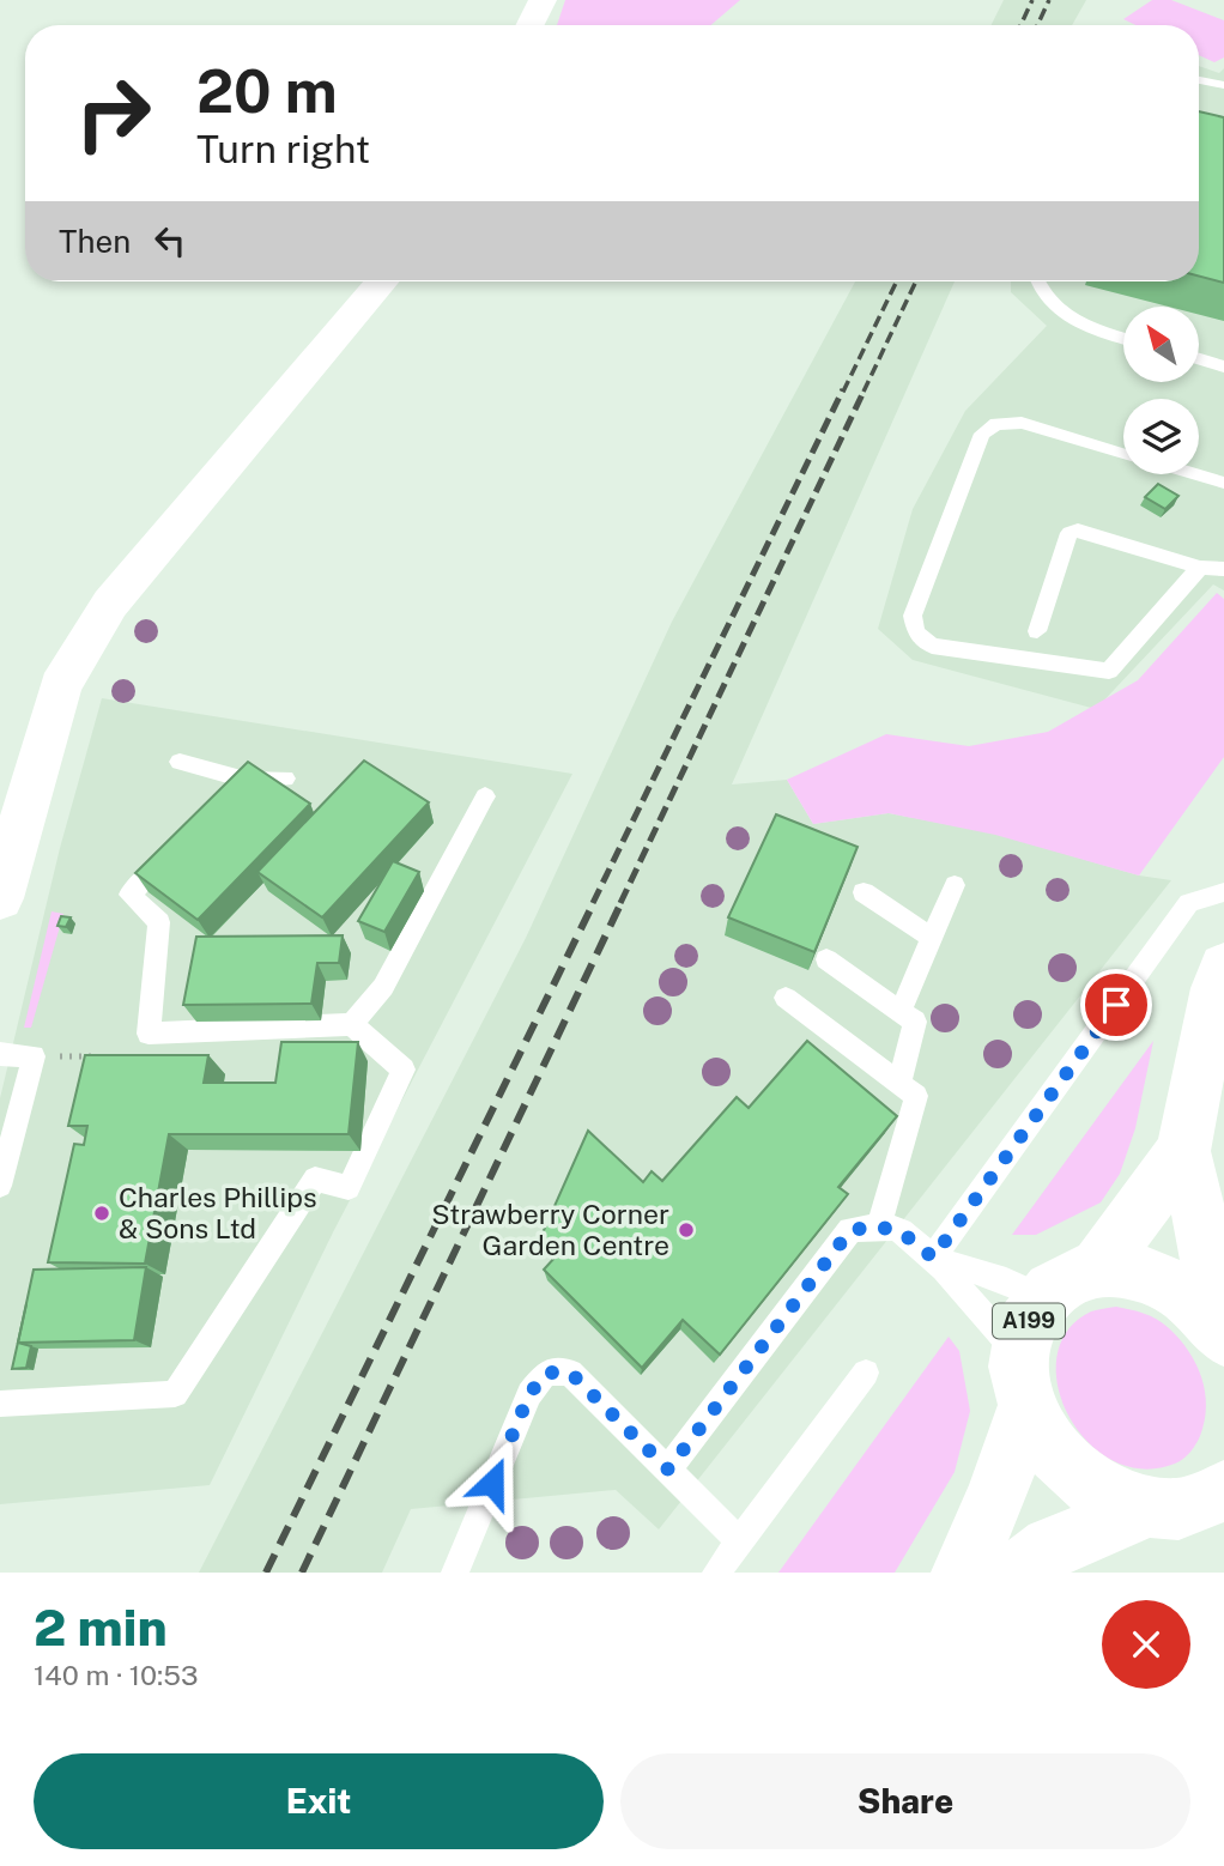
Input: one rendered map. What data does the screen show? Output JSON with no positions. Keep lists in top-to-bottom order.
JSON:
{
  "streets": {
    "main road": ["A199"]
  },
  "places": ["Charles Phillips & Sons Ltd", "Strawberry Corner Garden Centre"],
  "north": "top left",
  "page": {
    "turn": ["20 m", "Turn right"],
    "then": "Then",
    "heading": ["2 min", "140 m · 10:53"],
    "buttons": ["Exit", "Share"]
  }
}
